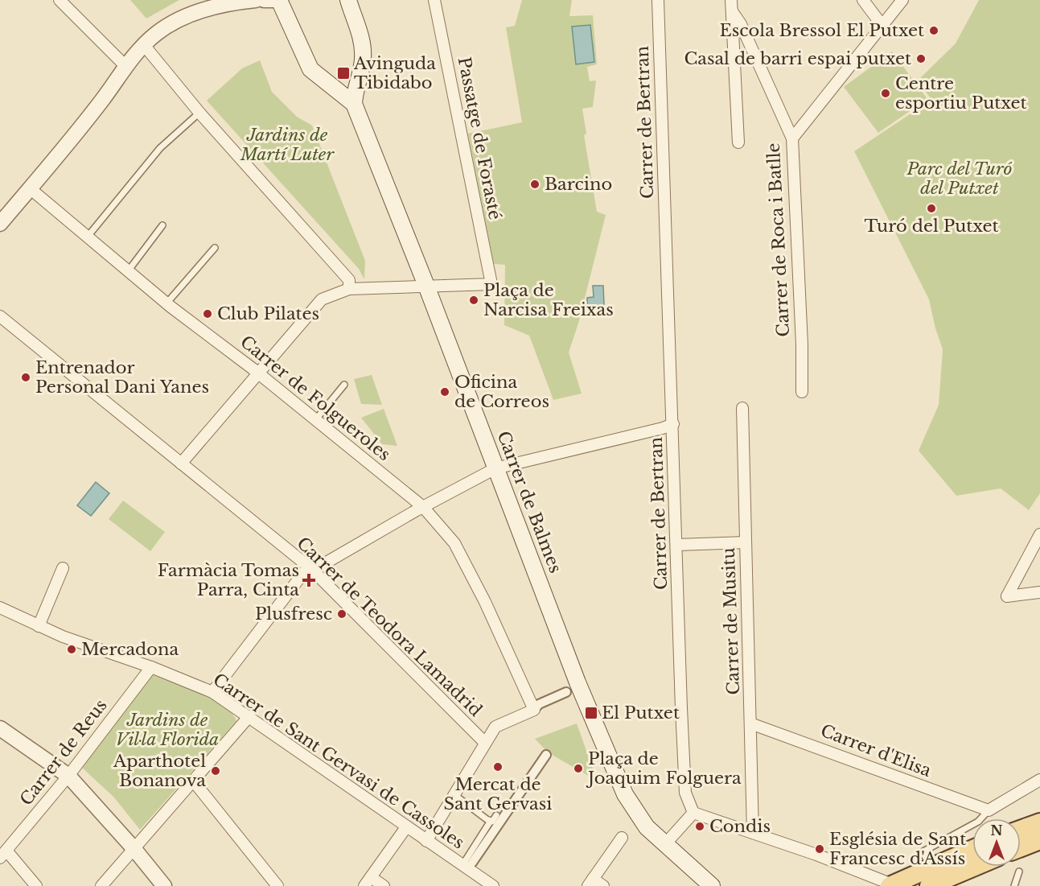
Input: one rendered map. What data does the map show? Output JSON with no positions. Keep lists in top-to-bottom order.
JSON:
{
  "streets": {
    "main road": ["Carrer de Balmes"],
    "street": [
      "Carrer de Bertran",
      "Passatge de Forasté",
      "Carrer de Roca i Batlle",
      "Carrer de Folgueroles",
      "Carrer de Musitu",
      "Carrer de Teodora Lamadrid",
      "Carrer d'Elisa",
      "Carrer de Reus",
      "Carrer de Sant Gervasi de Cassoles"
    ]
  },
  "crossings": [
    ["Passatge de Forasté", "Carrer de Balmes"],
    ["Carrer de Musitu", "Carrer d'Elisa"],
    ["Carrer de Reus", "Carrer de Sant Gervasi de Cassoles"]
  ],
  "parks": ["Jardins de Martí Luter", "Parc del Turó del Putxet", "Jardins de Vil·la Florida"],
  "places": {
    "other": [
      "Escola Bressol El Putxet",
      "Casal de barri espai putxet",
      "Centre esportiu Putxet",
      "Barcino",
      "Turó del Putxet",
      "Plaça de Narcisa Freixas",
      "Club Pilates",
      "Entrenador Personal Dani Yanes",
      "Oficina de Correos",
      "Plusfresc",
      "Mercadona",
      "Mercat de Sant Gervasi",
      "Plaça de Joaquim Folguera",
      "Aparthotel Bonanova",
      "Condis",
      "Església de Sant Francesc d'Assís"
    ],
    "transit": ["Avinguda Tibidabo", "El Putxet"],
    "health": ["Farmàcia Tomas Parra, Cinta"]
  },
  "north": "top"
}
